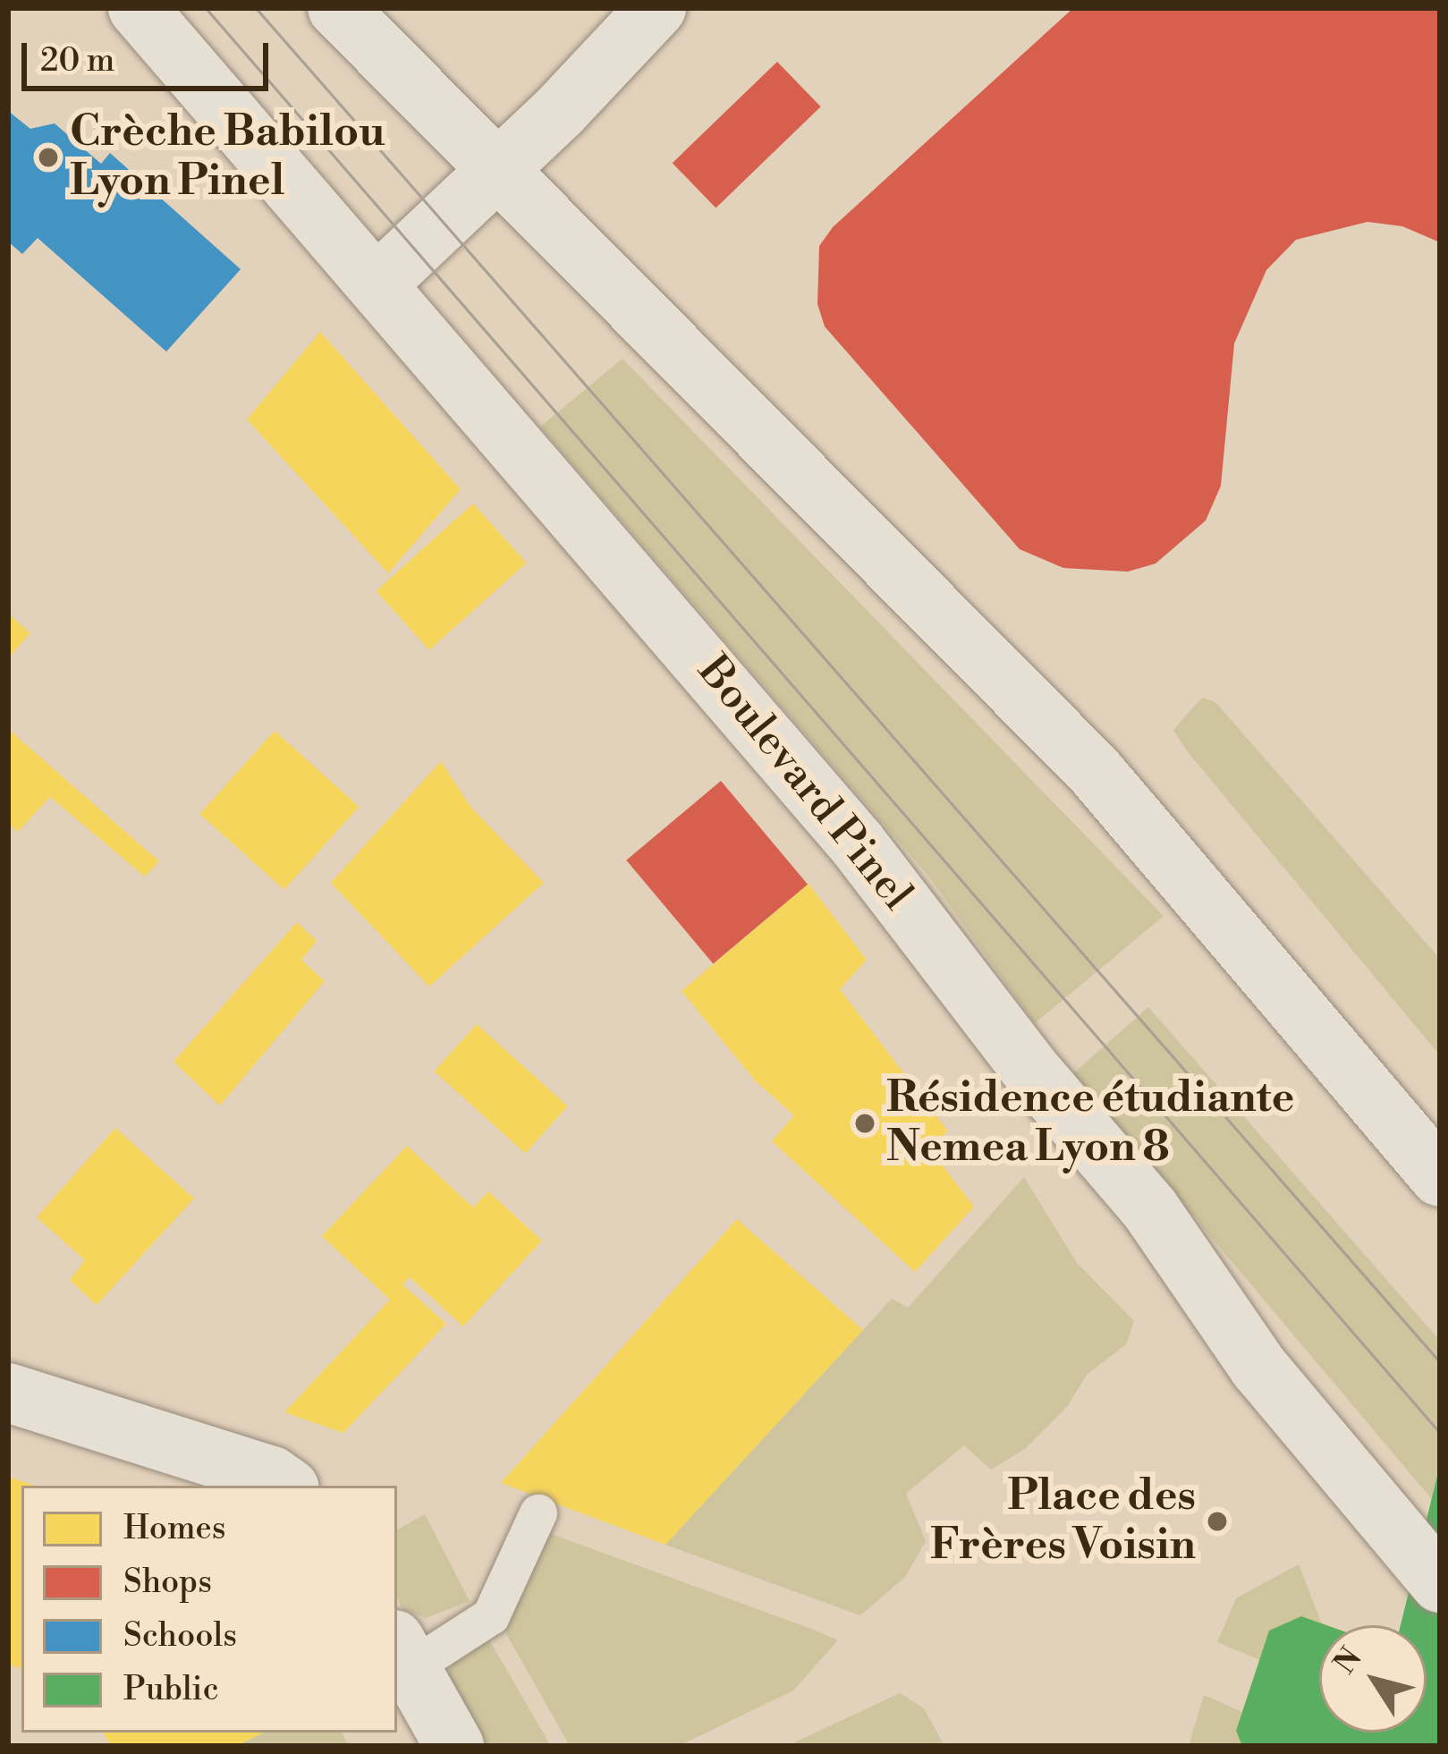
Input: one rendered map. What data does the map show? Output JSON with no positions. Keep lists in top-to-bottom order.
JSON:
{
  "streets": {
    "street": ["Boulevard Pinel"]
  },
  "places": ["Crèche Babilou Lyon Pinel", "Résidence étudiante Nemea Lyon 8", "Place des Frères Voisin"],
  "legend": [
    "Homes",
    "Shops",
    "Schools",
    "Public"
  ],
  "scale_bar": "20 m",
  "north": "top left"
}
